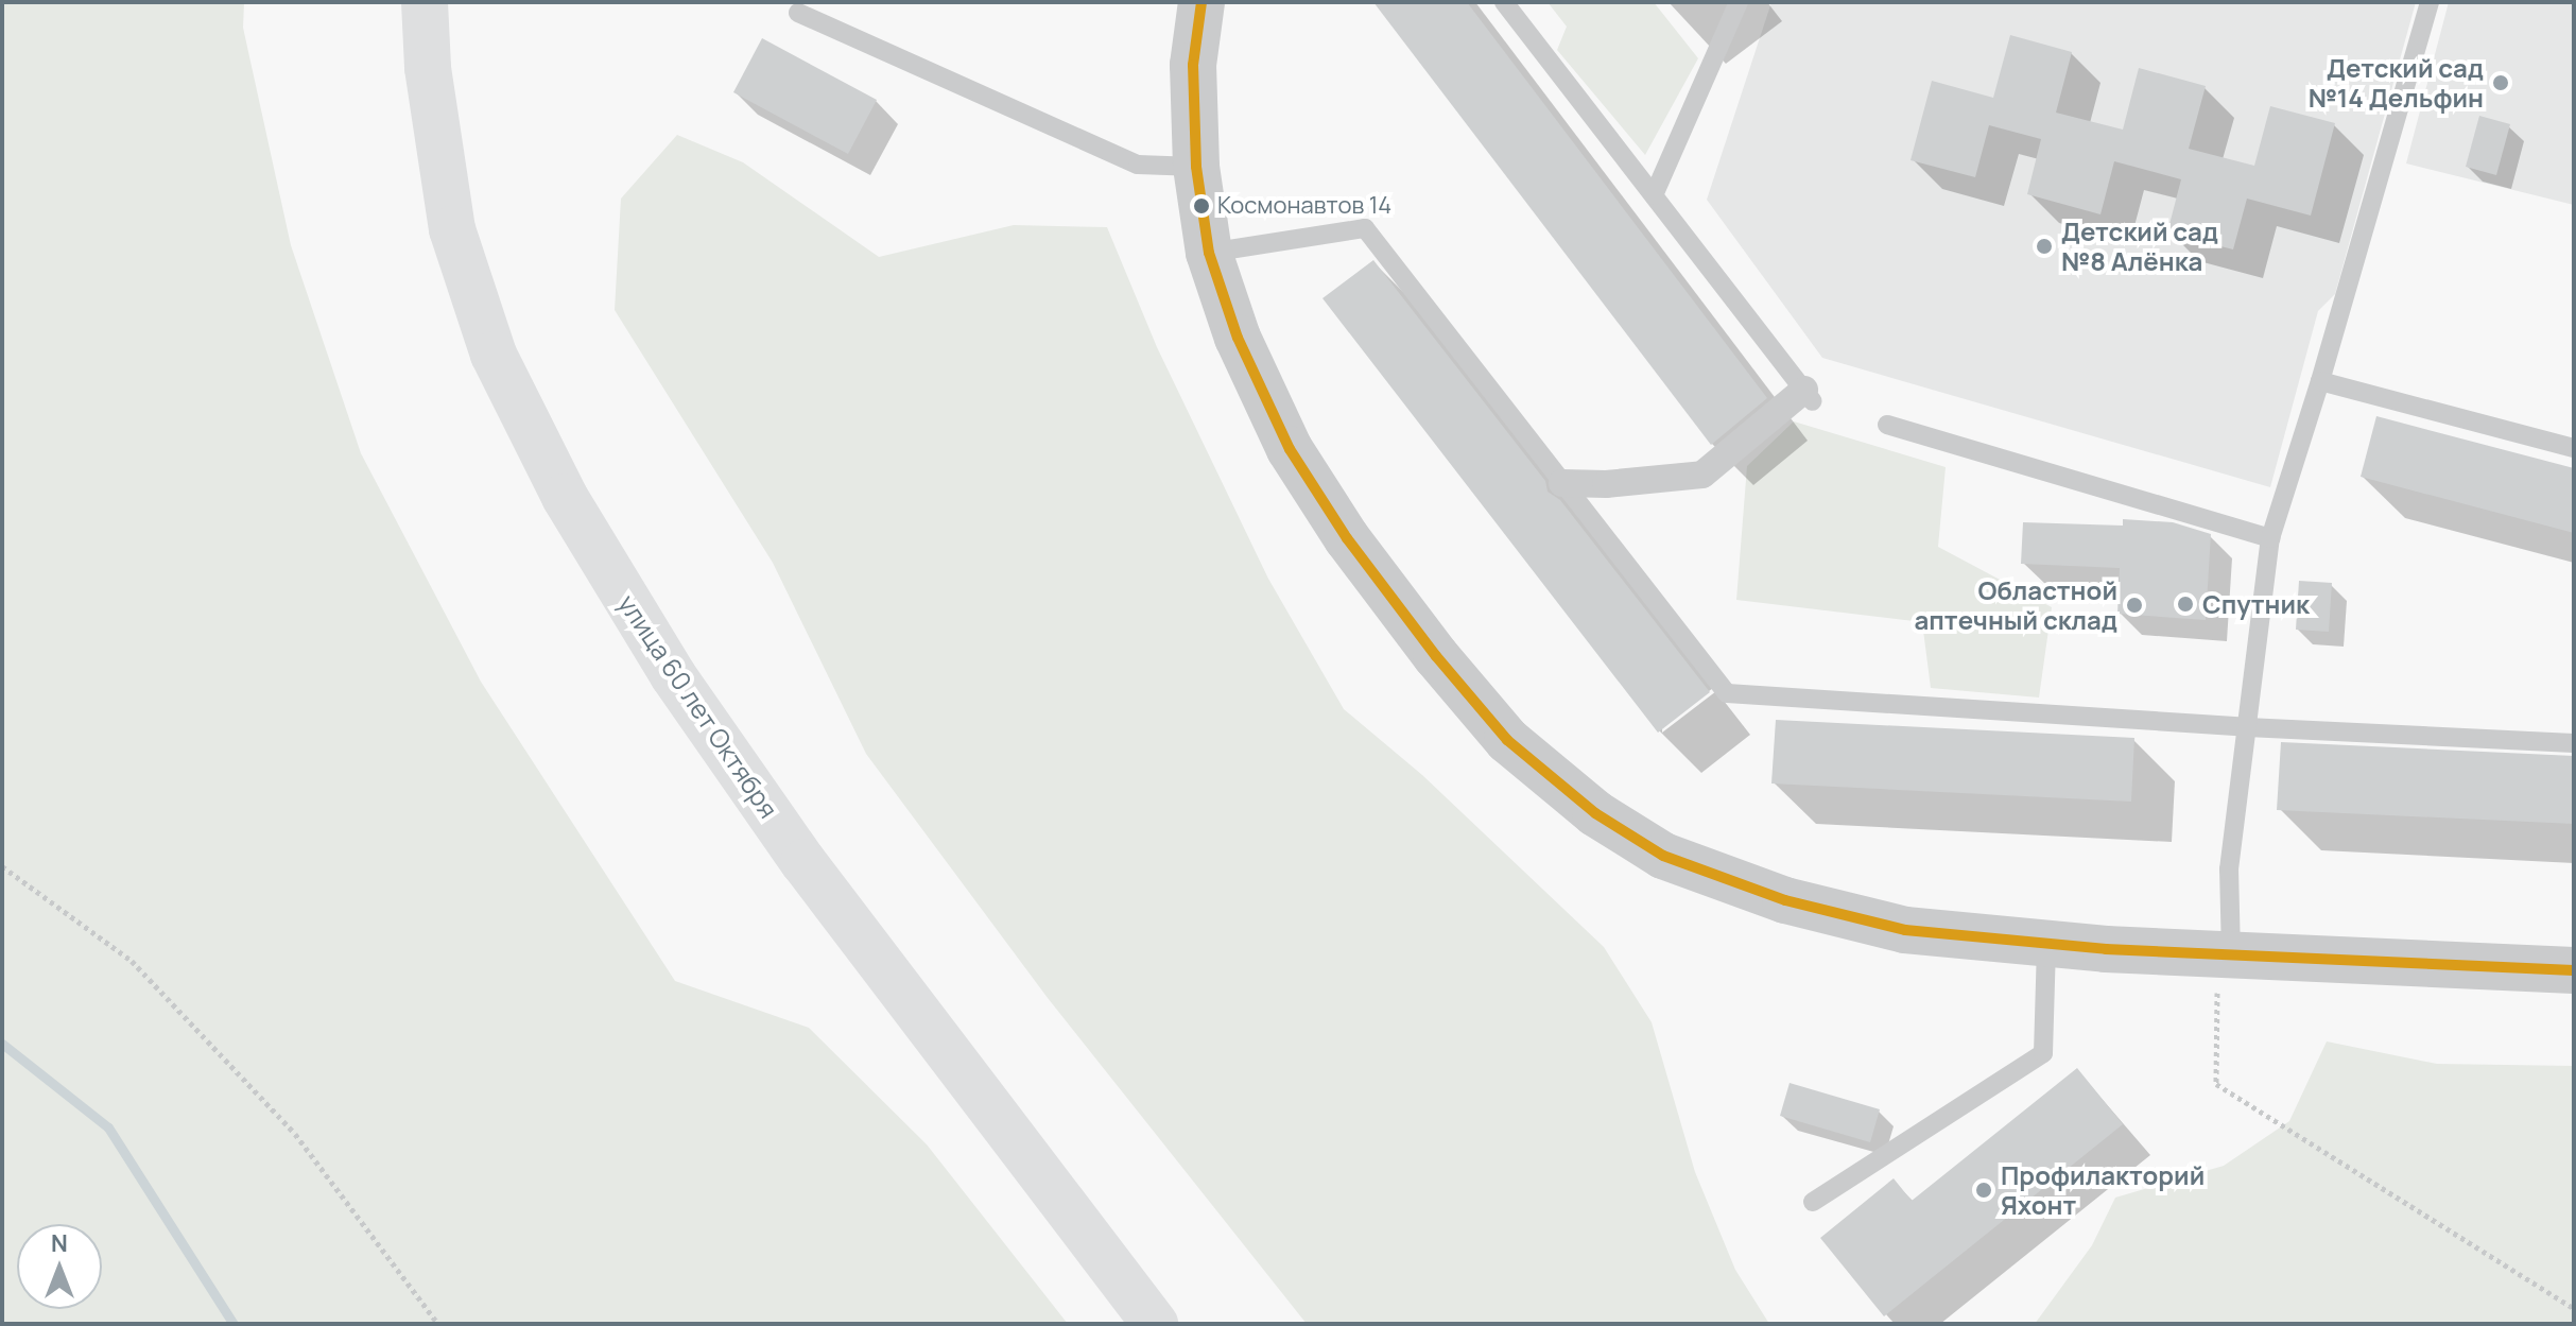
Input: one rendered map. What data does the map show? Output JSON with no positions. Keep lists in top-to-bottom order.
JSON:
{
  "streets": {
    "main road": ["улица 60 лет Октября"]
  },
  "places": [
    "Детский сад №14 Дельфин",
    "Космонавтов 14",
    "Детский сад №8 Алёнка",
    "Спутник",
    "Областной аптечный склад",
    "Профилакторий Яхонт"
  ],
  "north": "top"
}
